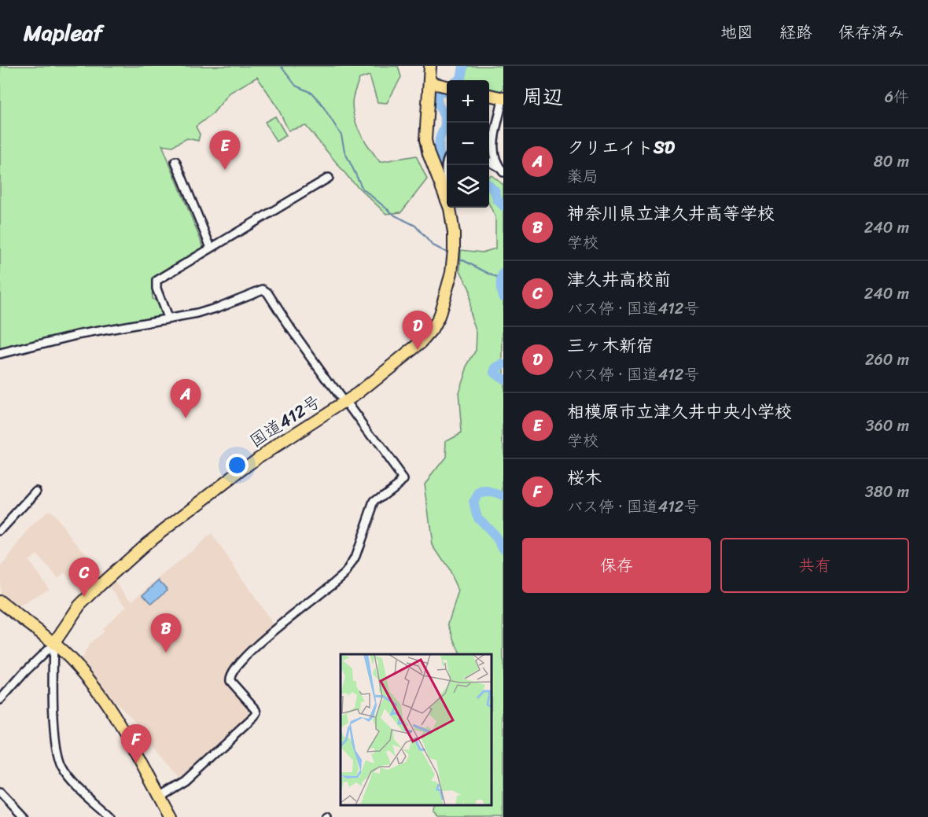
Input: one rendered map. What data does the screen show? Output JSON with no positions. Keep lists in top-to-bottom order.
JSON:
{
  "streets": {
    "highway": ["国道412号"]
  },
  "page": {
    "header": "Mapleaf",
    "nav": ["地図", "経路", "保存済み"],
    "heading": ["周辺", "6件"],
    "map_buttons": ["+", "−"],
    "list": [
      {
        "mark": "A",
        "name": "クリエイトSD",
        "note": "薬局",
        "value": "80 m"
      },
      {
        "mark": "B",
        "name": "神奈川県立津久井高等学校",
        "note": "学校",
        "value": "240 m"
      },
      {
        "mark": "C",
        "name": "津久井高校前",
        "note": "バス停 · 国道412号",
        "value": "240 m"
      },
      {
        "mark": "D",
        "name": "三ヶ木新宿",
        "note": "バス停 · 国道412号",
        "value": "260 m"
      },
      {
        "mark": "E",
        "name": "相模原市立津久井中央小学校",
        "note": "学校",
        "value": "360 m"
      },
      {
        "mark": "F",
        "name": "桜木",
        "note": "バス停 · 国道412号",
        "value": "380 m"
      }
    ],
    "pins": [
      "E",
      "D",
      "A",
      "C",
      "B",
      "F"
    ],
    "buttons": ["保存", "共有"]
  }
}
